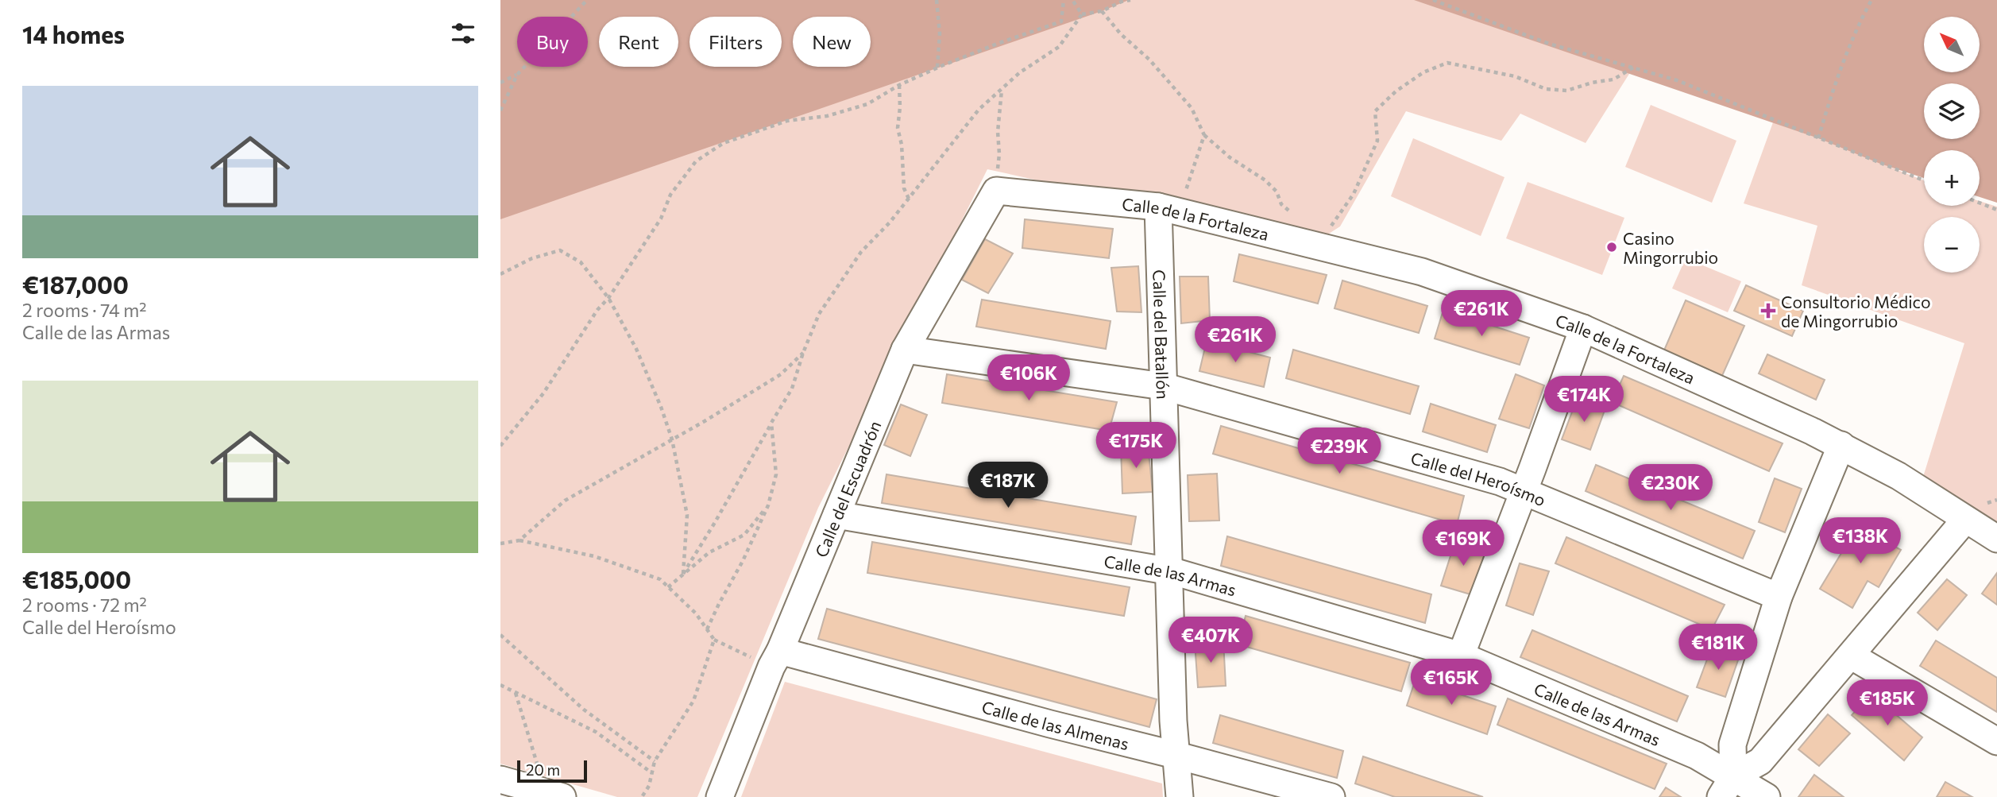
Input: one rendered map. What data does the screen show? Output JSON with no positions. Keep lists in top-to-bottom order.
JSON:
{
  "streets": {
    "street": [
      "Calle de la Fortaleza",
      "Calle del Batallón",
      "Calle del Heroísmo",
      "Calle del Escuadrón",
      "Calle de las Armas",
      "Calle de las Almenas"
    ]
  },
  "crossings": [
    ["Calle de la Fortaleza", "Calle del Batallón"],
    ["Calle de la Fortaleza", "Calle del Escuadrón"],
    ["Calle del Batallón", "Calle del Heroísmo"],
    ["Calle del Batallón", "Calle de las Armas"],
    ["Calle del Batallón", "Calle de las Almenas"],
    ["Calle del Heroísmo", "Calle del Escuadrón"],
    ["Calle del Escuadrón", "Calle de las Armas"],
    ["Calle del Escuadrón", "Calle de las Almenas"]
  ],
  "places": {
    "other": ["Casino Mingorrubio"],
    "health": ["Consultorio Médico de Mingorrubio"]
  },
  "scale_bar": "20 m",
  "north": "top left",
  "page": {
    "heading": "14 homes",
    "map_buttons": ["+", "−"],
    "chip": [
      "Buy",
      "Rent",
      "Filters",
      "New"
    ],
    "list": [
      {
        "name": "€187,000",
        "note": "2 rooms · 74 m² · Calle de las Armas"
      },
      {
        "name": "€185,000",
        "note": "2 rooms · 72 m² · Calle del Heroísmo"
      }
    ],
    "price": [
      "€261K",
      "€261K",
      "€106K",
      "€174K",
      "€175K",
      "€239K",
      "€187K",
      "€230K",
      "€138K",
      "€169K",
      "€407K",
      "€181K",
      "€165K",
      "€185K"
    ],
    "scale": "20 m"
  }
}
